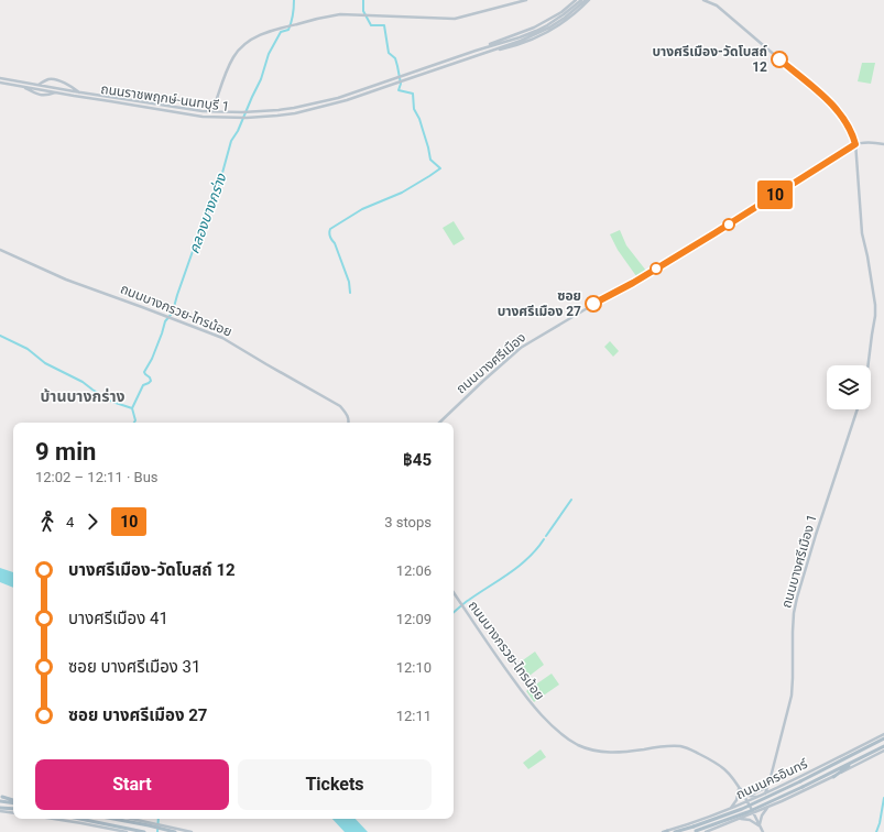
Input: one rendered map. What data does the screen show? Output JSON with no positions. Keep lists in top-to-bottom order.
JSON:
{
  "streets": {
    "main road": [
      "ถนนราชพฤกษ์-นนทบุรี 1",
      "ถนนบางกรวย-ไทรน้อย",
      "ถนนบางศรีเมือง",
      "ถนนบางศรีเมือง 1",
      "ถนนนครอินทร์"
    ]
  },
  "crossings": [
    ["ถนนบางกรวย-ไทรน้อย", "ถนนนครอินทร์"],
    ["ถนนบางศรีเมือง 1", "ถนนนครอินทร์"]
  ],
  "districts": ["บ้านบางกร่าง"],
  "water": ["คลองบางกร่าง"],
  "places": ["บางศรีเมือง-วัดโบสถ์ 12", "ซอย บางศรีเมือง 27"],
  "lines": ["bus line 10"],
  "page": {
    "on_map": "10",
    "heading": ["9 min", "12:02 – 12:11 · Bus", "฿45"],
    "legs": ["4", "10", "3 stops"],
    "list": [
      {
        "name": "บางศรีเมือง-วัดโบสถ์ 12",
        "value": "12:06"
      },
      {
        "name": "บางศรีเมือง 41",
        "value": "12:09"
      },
      {
        "name": "ซอย บางศรีเมือง 31",
        "value": "12:10"
      },
      {
        "name": "ซอย บางศรีเมือง 27",
        "value": "12:11"
      }
    ],
    "buttons": ["Start", "Tickets"]
  }
}
